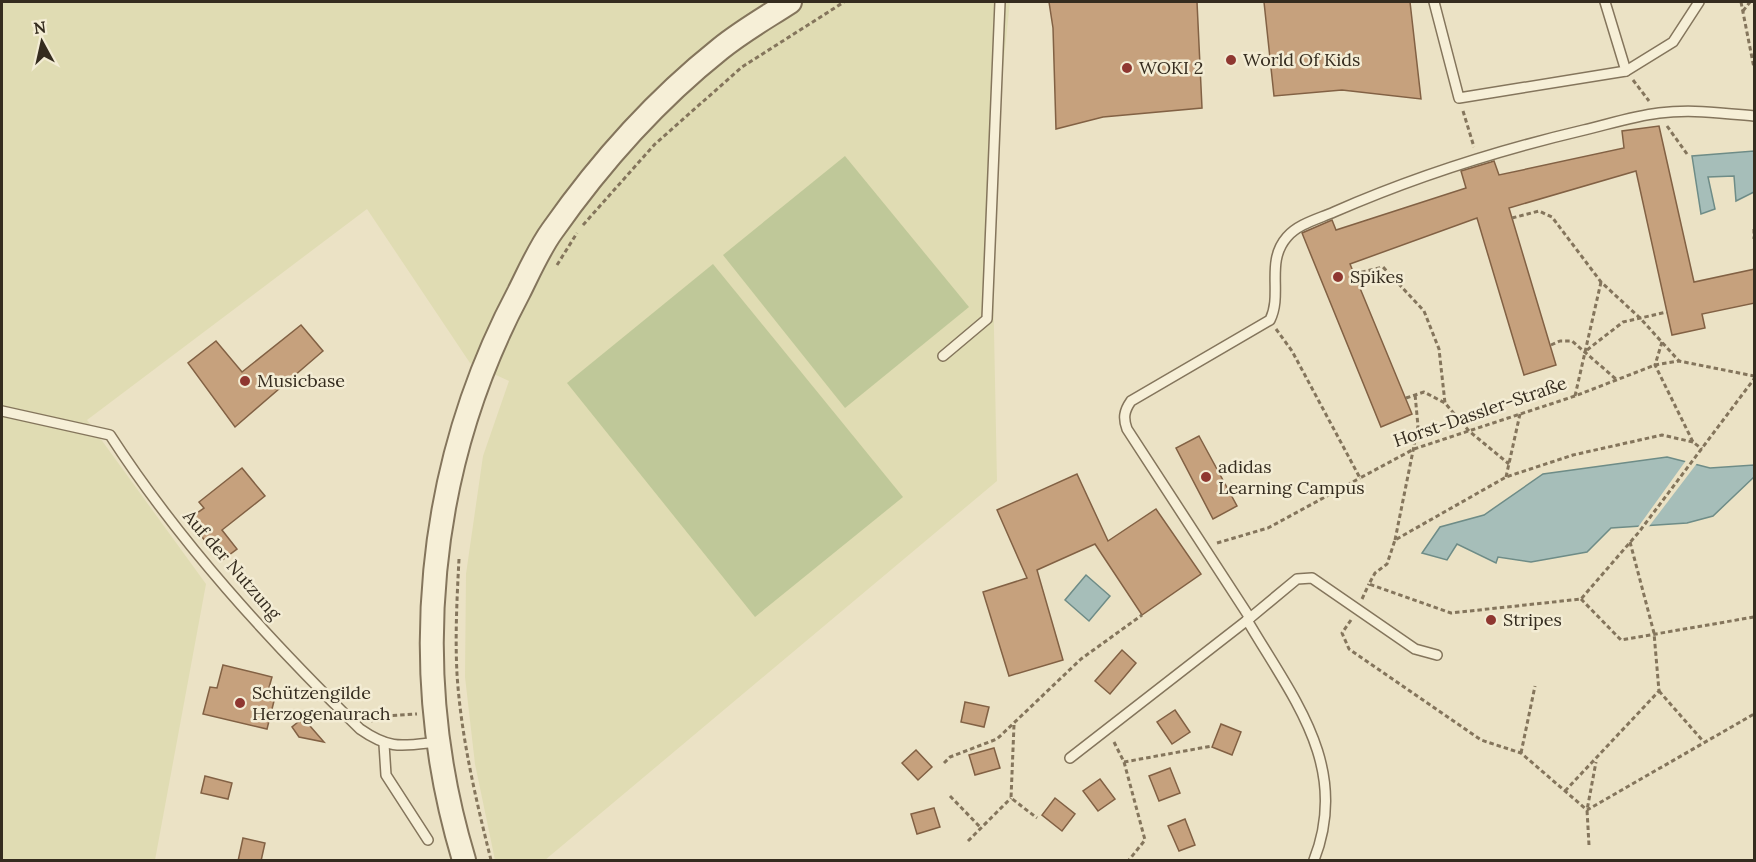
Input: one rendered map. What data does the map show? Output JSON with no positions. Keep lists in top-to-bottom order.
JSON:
{
  "streets": {
    "lane": ["Auf der Nutzung"],
    "path": ["Horst-Dassler-Straße"]
  },
  "places": [
    "World Of Kids",
    "WOKI 2",
    "Spikes",
    "Musicbase",
    "adidas Learning Campus",
    "Stripes",
    "Schützengilde Herzogenaurach"
  ],
  "north": "top"
}
